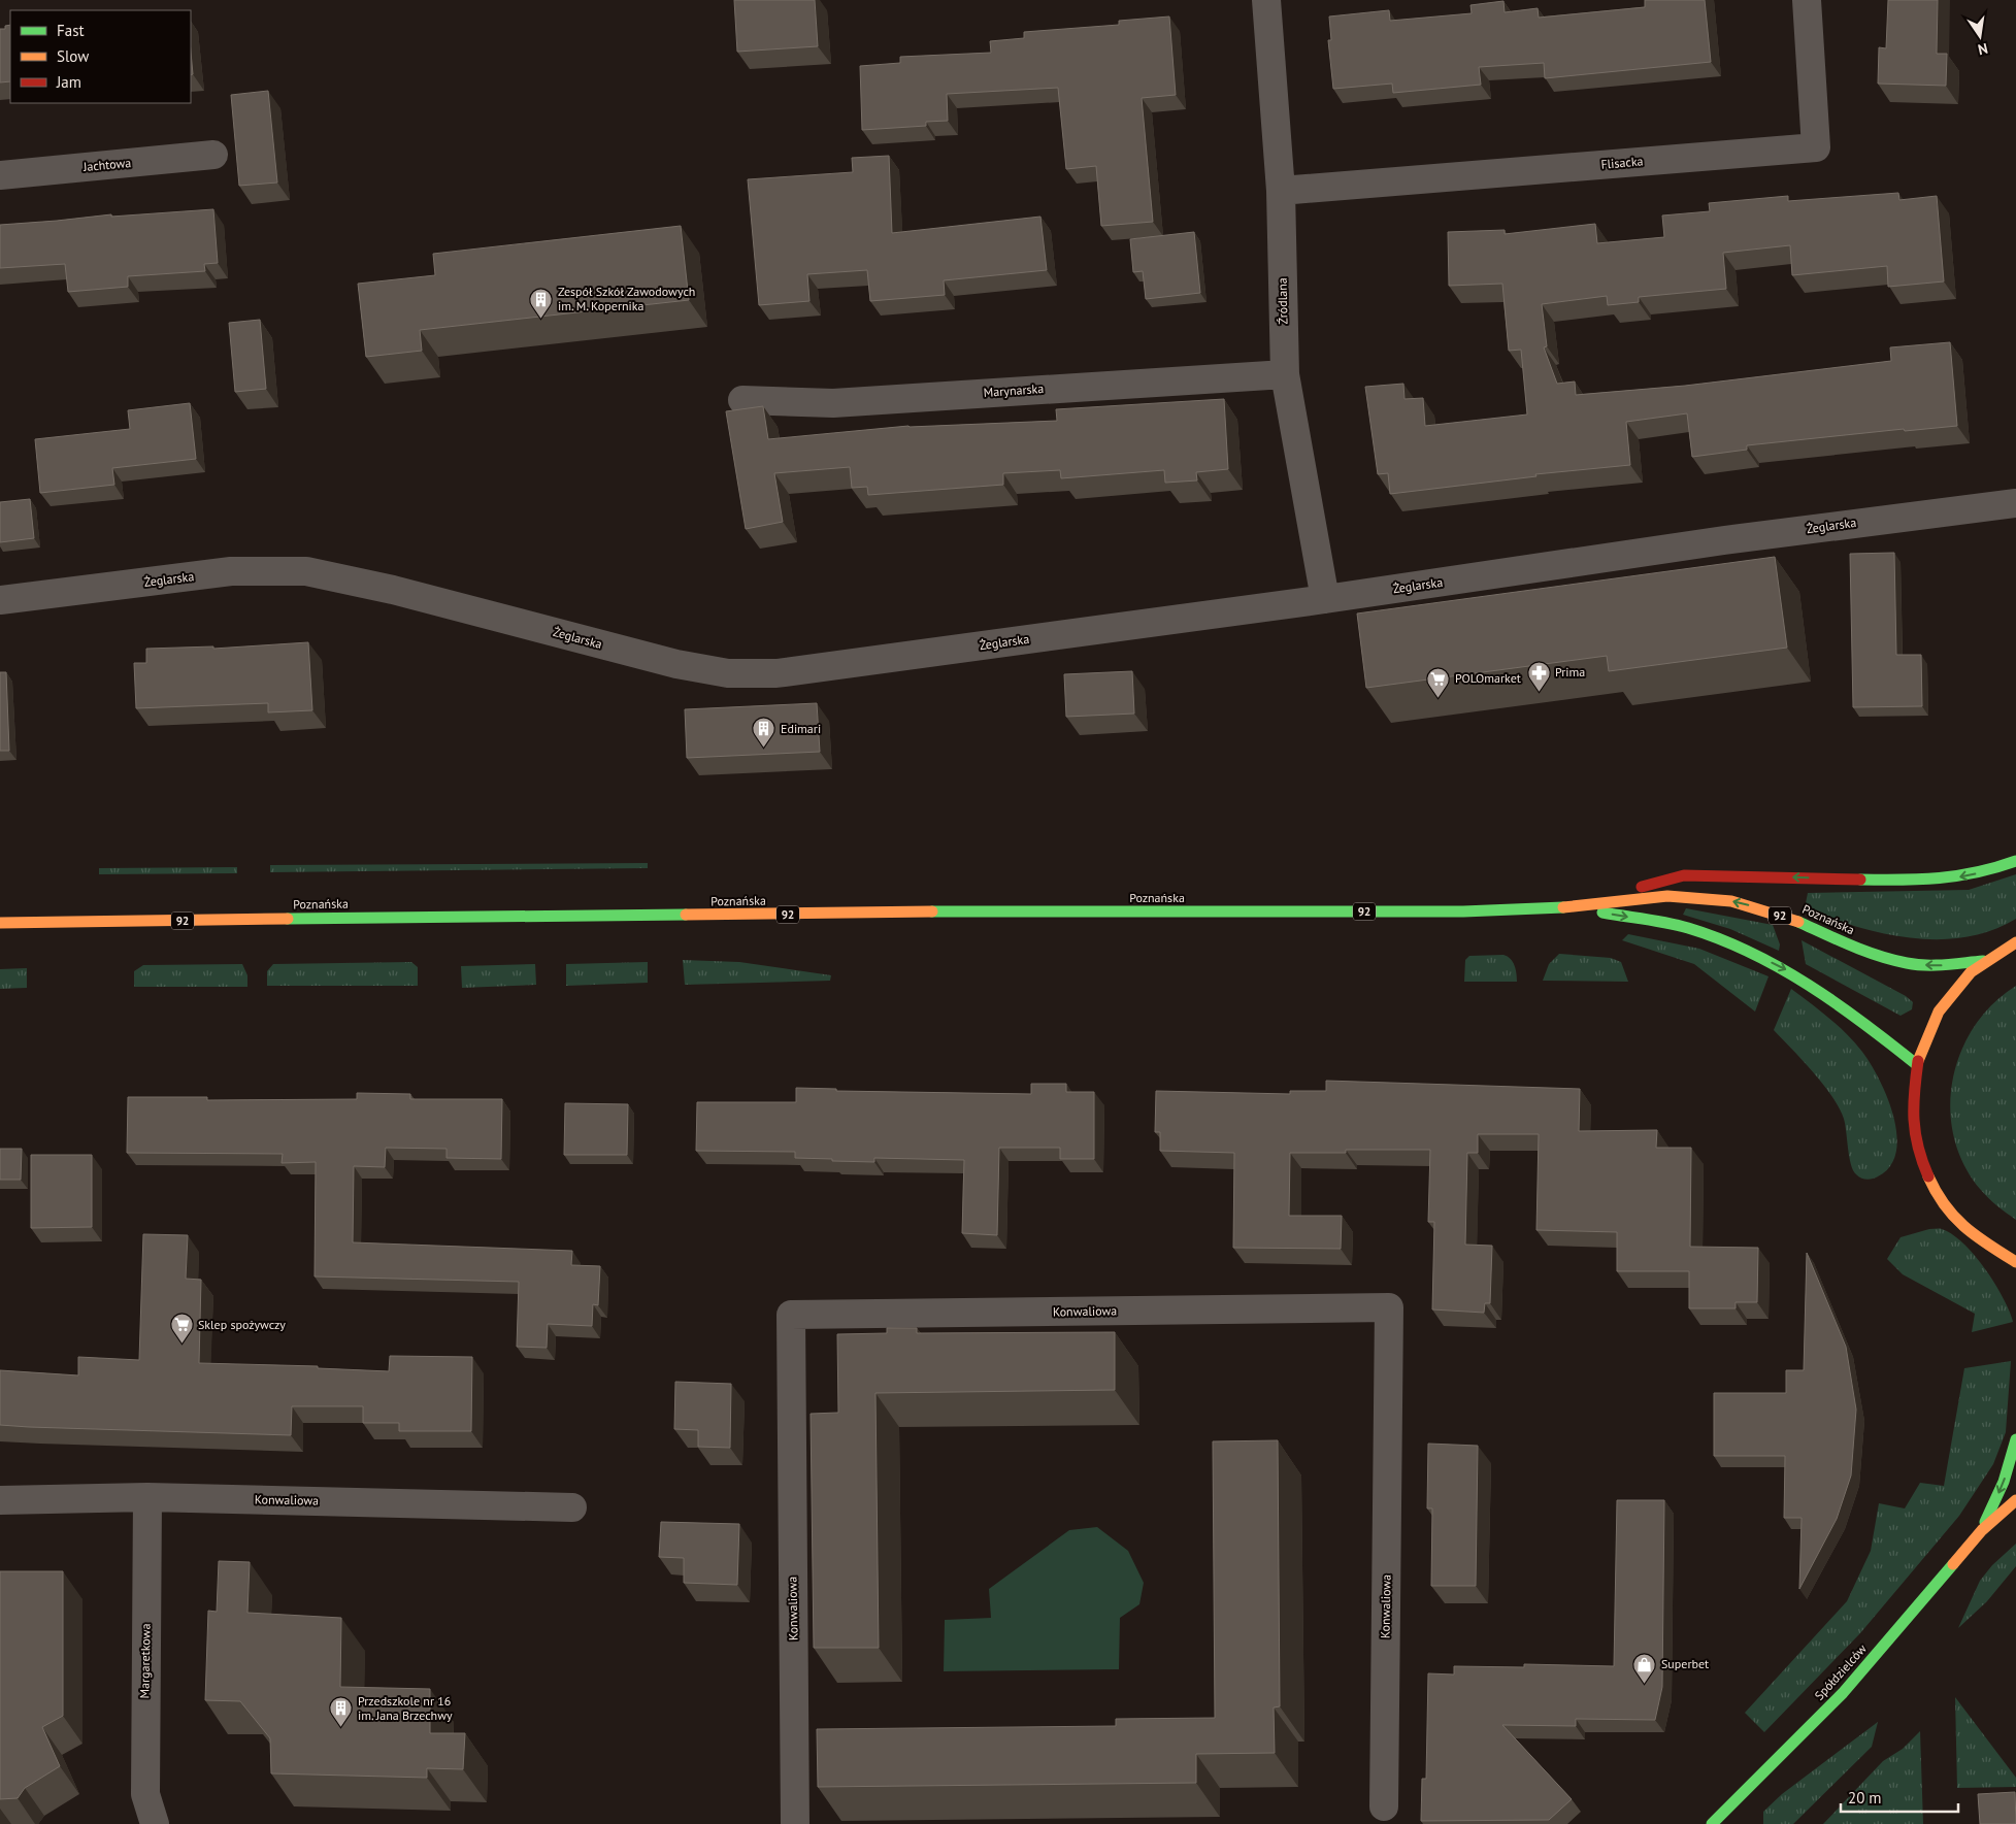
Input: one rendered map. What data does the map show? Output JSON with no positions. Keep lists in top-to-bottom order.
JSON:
{
  "streets": {
    "main road": ["Poznańska", "92", "Spółdzielców"],
    "street": [
      "Flisacka",
      "Jachtowa",
      "Źródlana",
      "Marynarska",
      "Żeglarska",
      "Konwaliowa",
      "Margaretkowa"
    ]
  },
  "crossings": [
    ["Flisacka", "Źródlana"],
    ["Źródlana", "Marynarska"],
    ["Źródlana", "Żeglarska"],
    ["Poznańska", "92"],
    ["Konwaliowa", "Margaretkowa"]
  ],
  "places": {
    "building": ["Zespół Szkół Zawodowych im. M. Kopernika", "Edimari", "Przedszkole nr 16 im. Jana Brzechwy"],
    "pharmacy": ["Prima"],
    "supermarket": ["POLOmarket", "Sklep spożywczy"],
    "shop": ["Superbet"]
  },
  "legend": ["Fast", "Slow", "Jam"],
  "scale_bar": "20 m",
  "north": "bottom"
}
